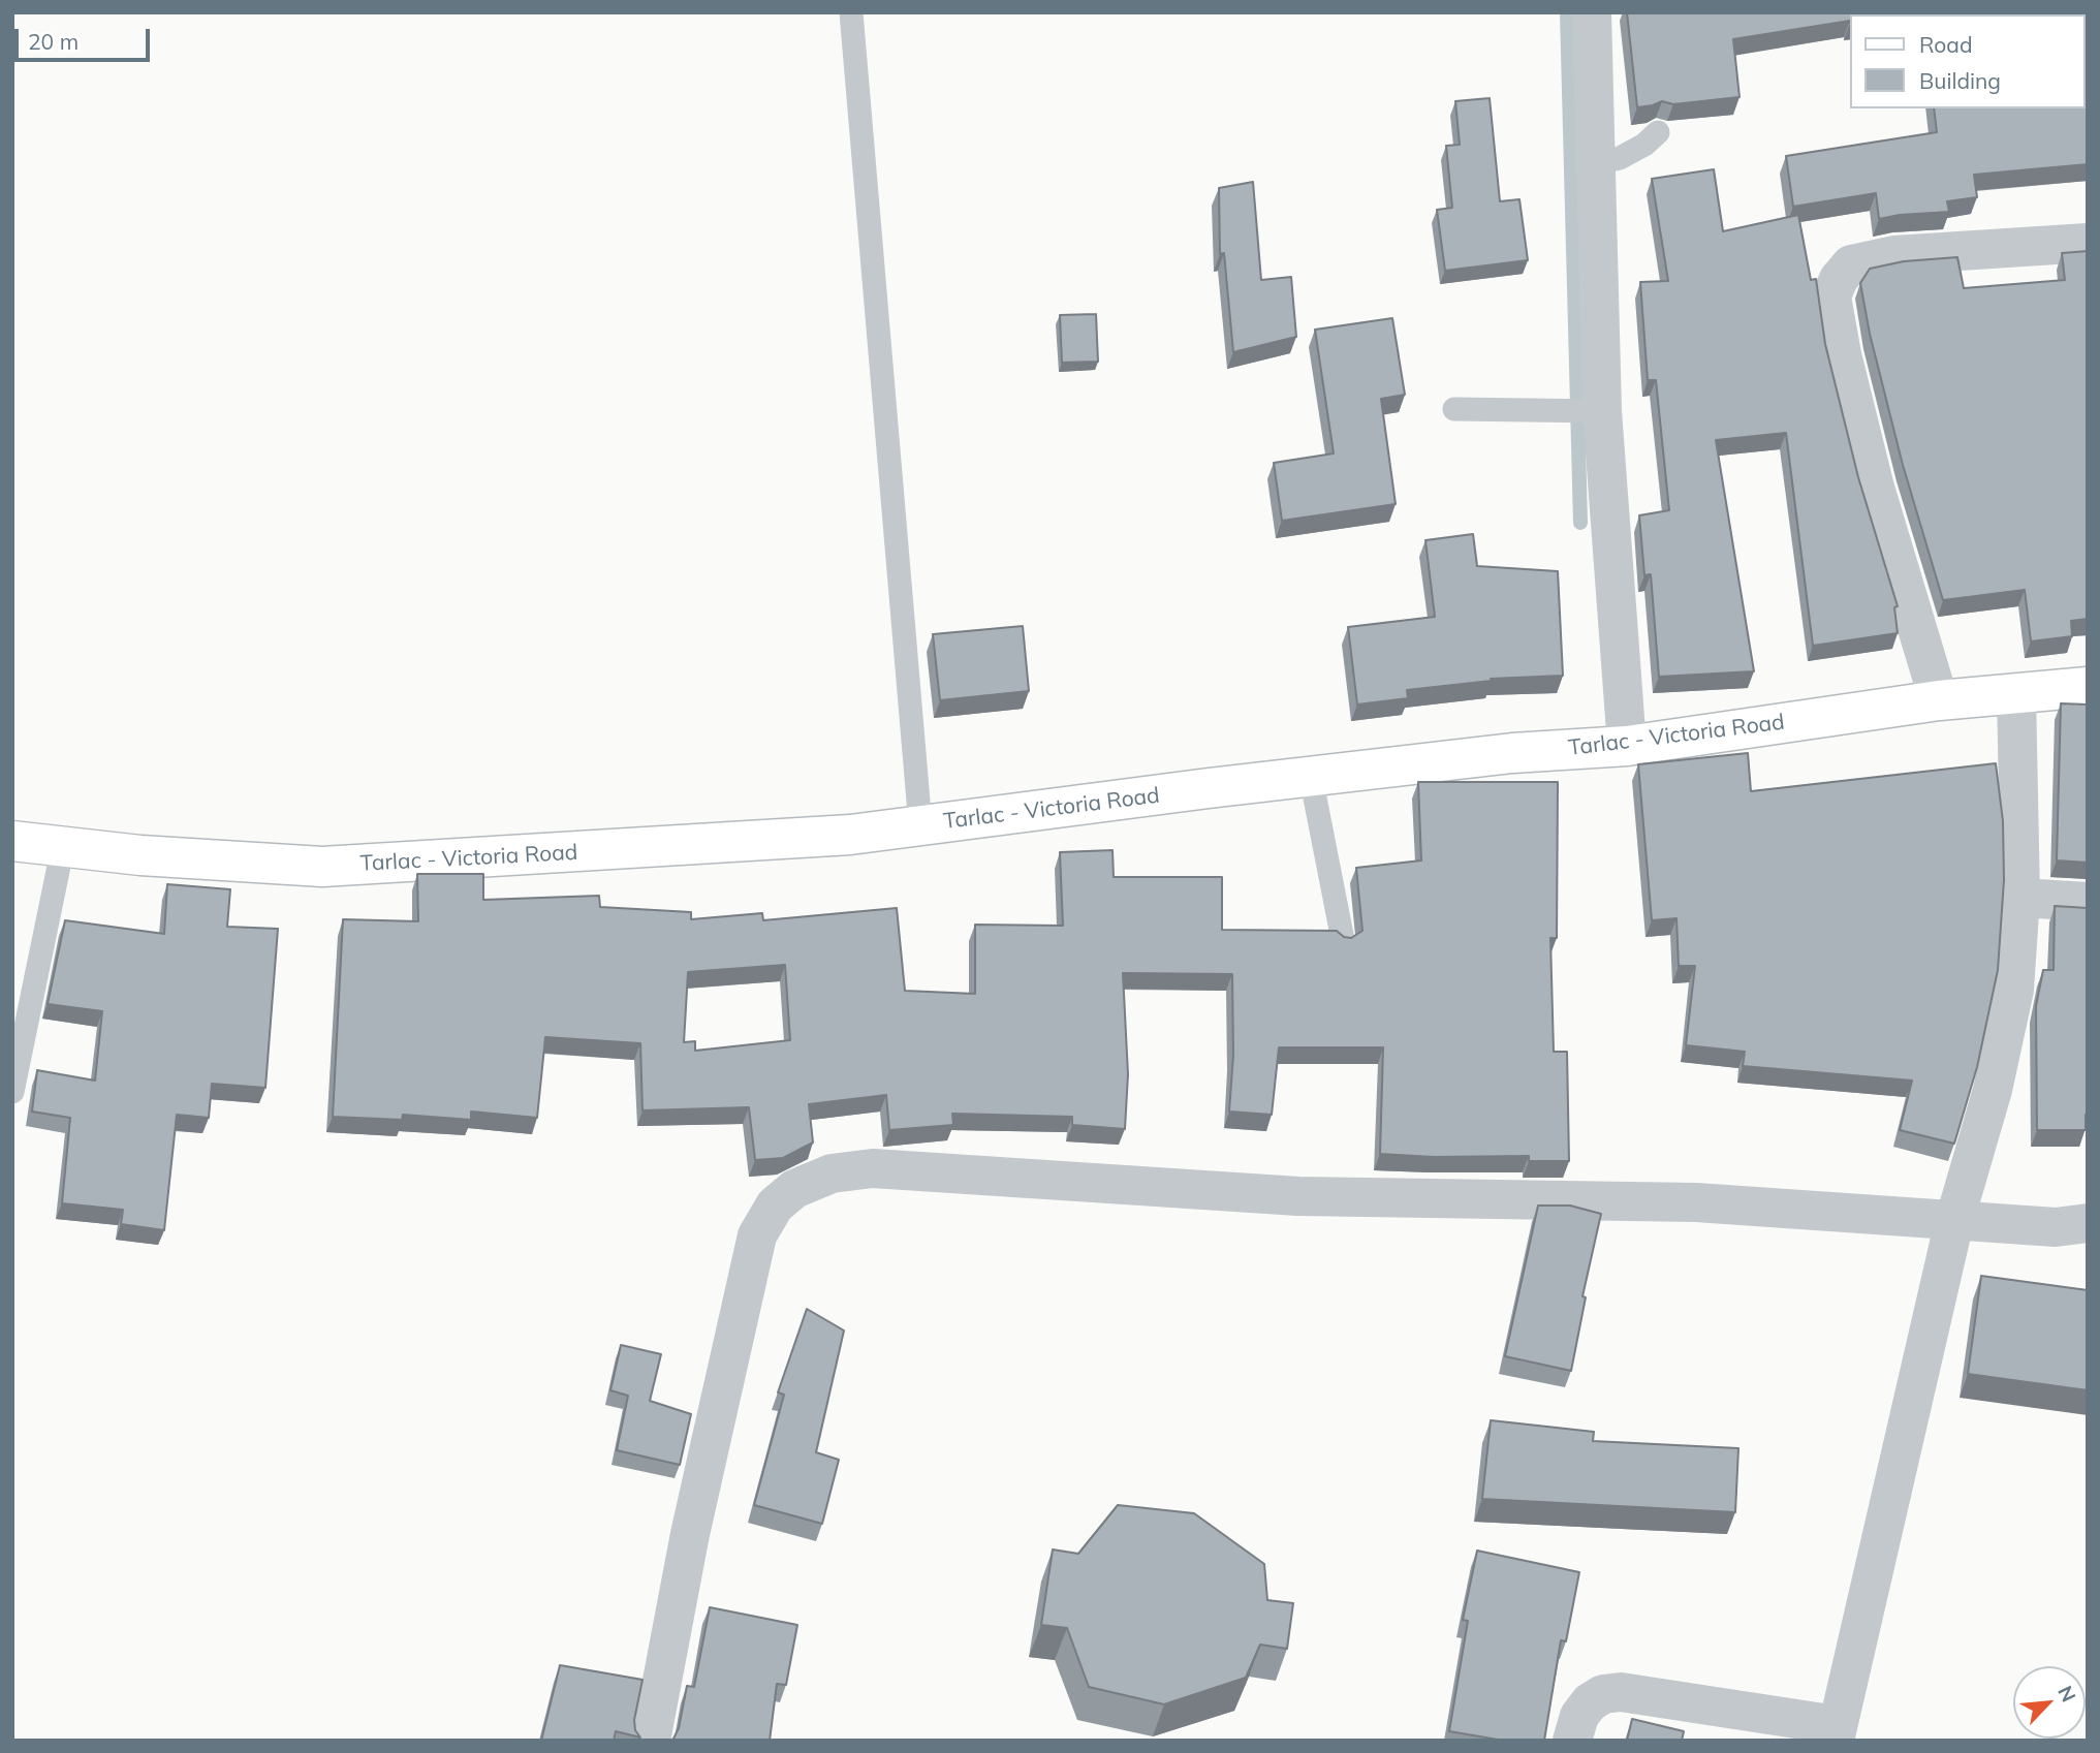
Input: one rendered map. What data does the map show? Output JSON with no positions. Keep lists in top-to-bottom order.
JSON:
{
  "streets": {
    "main road": ["Tarlac - Victoria Road"]
  },
  "legend": ["Road", "Building"],
  "scale_bar": "20 m",
  "north": "top right"
}
